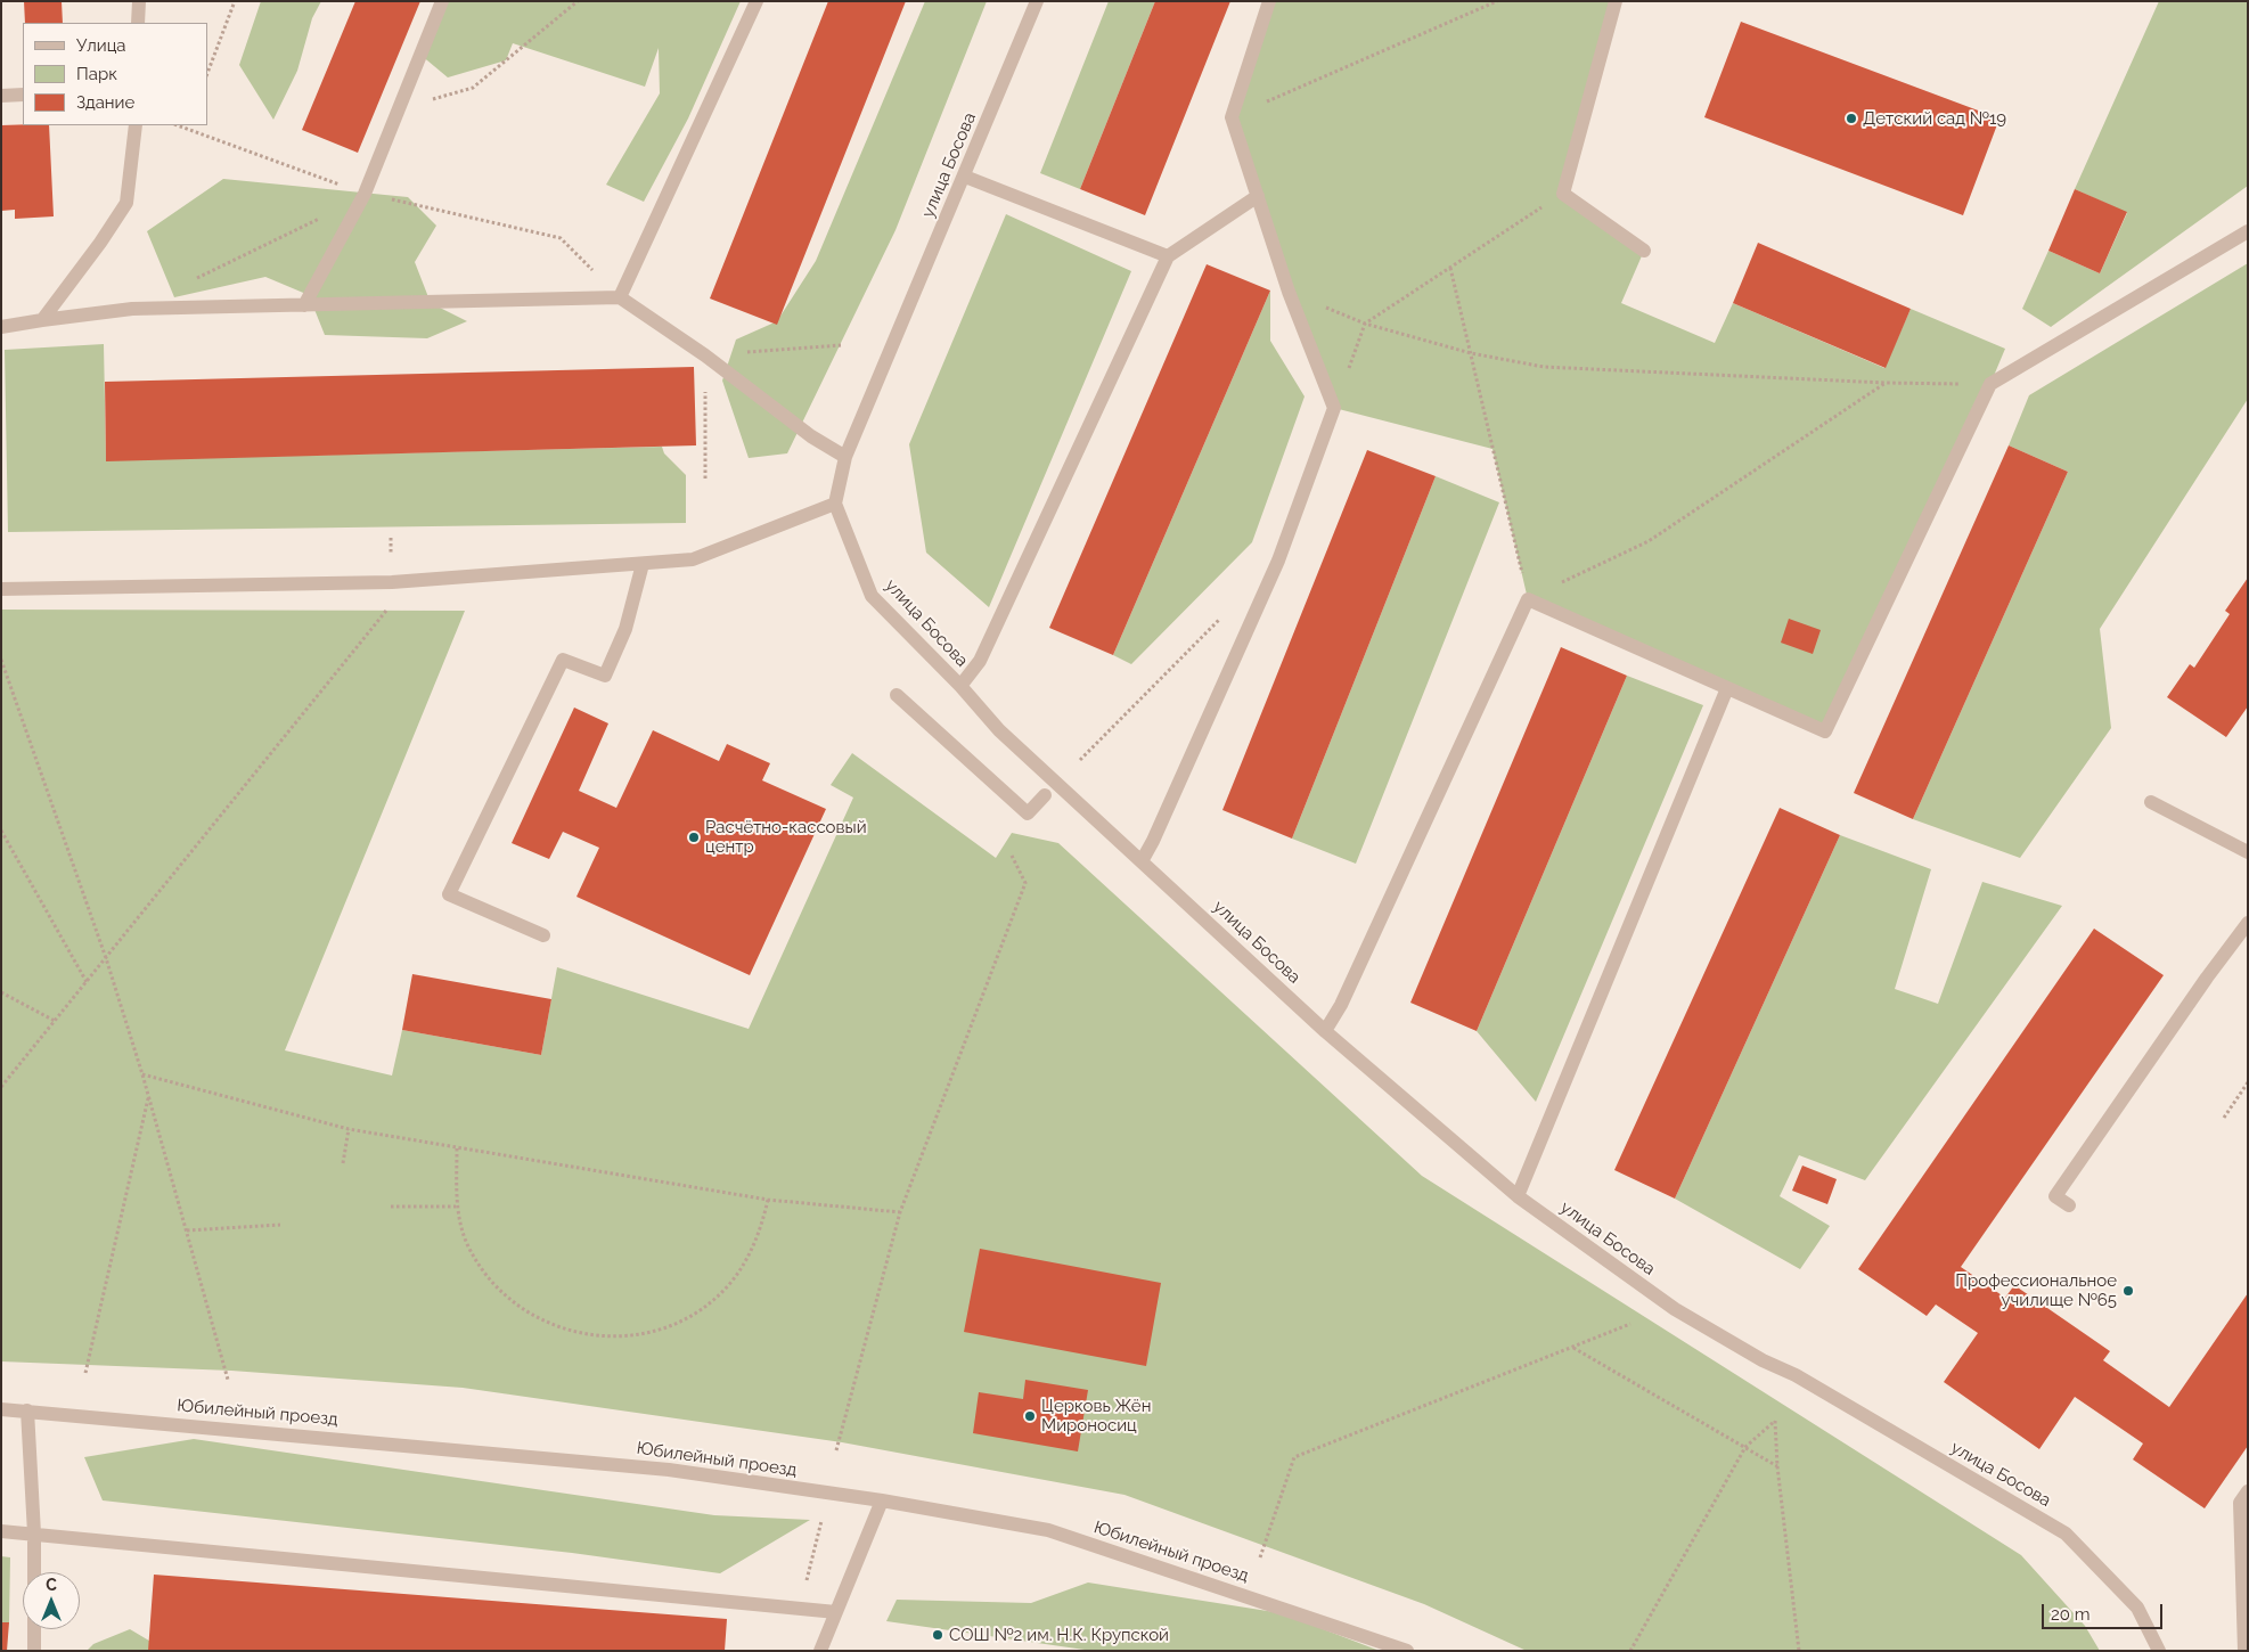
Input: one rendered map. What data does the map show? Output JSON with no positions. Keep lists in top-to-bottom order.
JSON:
{
  "streets": {
    "street": ["улица Босова", "Юбилейный проезд"]
  },
  "places": [
    "Детский сад №19",
    "Расчётно-кассовый центр",
    "Профессиональное училище №65",
    "Церковь Жён Мироносиц",
    "СОШ №2 им. Н.К. Крупской"
  ],
  "legend": ["Улица", "Парк", "Здание"],
  "scale_bar": "20 m",
  "north": "top"
}
